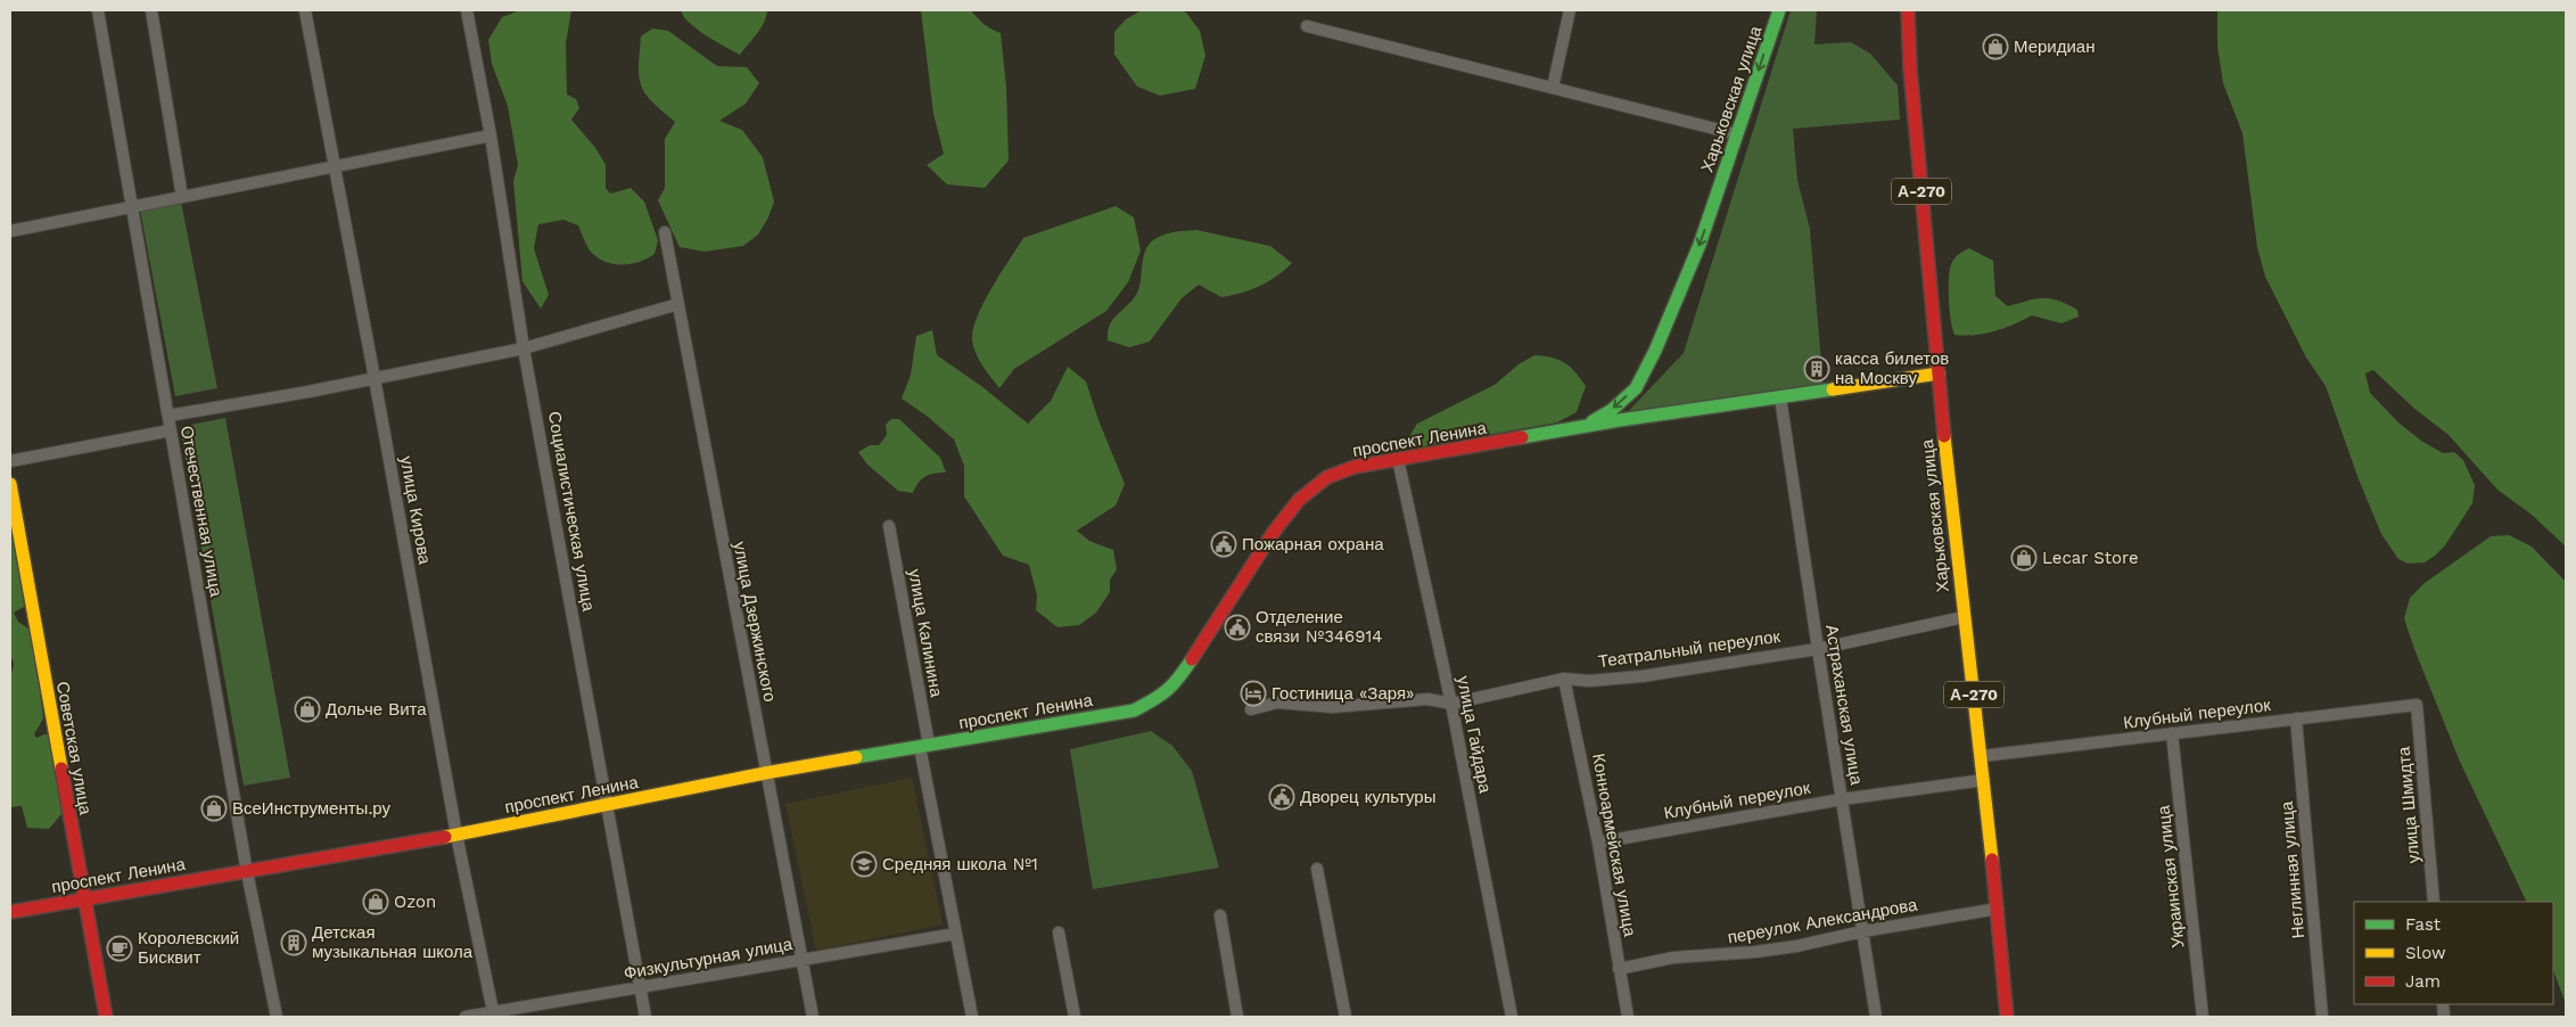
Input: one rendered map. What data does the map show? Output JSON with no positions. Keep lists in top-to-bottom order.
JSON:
{
  "streets": {
    "main road": [
      "Харьковская улица",
      "А-270",
      "проспект Ленина",
      "Советская улица"
    ],
    "street": [
      "улица Кирова",
      "Отечественная улица",
      "Социалистическая улица",
      "улица Дзержинского",
      "улица Калинина",
      "Театральный переулок",
      "Астраханская улица",
      "Клубный переулок",
      "улица Гайдара",
      "улица Шмидта",
      "Конноармейская улица",
      "Неглинная улица",
      "Украинская улица",
      "переулок Александрова",
      "Физкультурная улица"
    ]
  },
  "crossings": [
    ["Харьковская улица", "проспект Ленина"],
    ["Харьковская улица", "Театральный переулок"],
    ["Харьковская улица", "Клубный переулок"],
    ["Харьковская улица", "переулок Александрова"],
    ["проспект Ленина", "улица Кирова"],
    ["проспект Ленина", "Отечественная улица"],
    ["проспект Ленина", "Социалистическая улица"],
    ["проспект Ленина", "улица Дзержинского"],
    ["проспект Ленина", "улица Калинина"],
    ["проспект Ленина", "Астраханская улица"],
    ["проспект Ленина", "улица Гайдара"],
    ["проспект Ленина", "Советская улица"],
    ["улица Кирова", "Физкультурная улица"],
    ["Социалистическая улица", "Физкультурная улица"],
    ["улица Дзержинского", "Физкультурная улица"],
    ["улица Калинина", "Физкультурная улица"],
    ["Театральный переулок", "Астраханская улица"],
    ["Театральный переулок", "улица Гайдара"],
    ["Театральный переулок", "Конноармейская улица"],
    ["Астраханская улица", "Клубный переулок"],
    ["Астраханская улица", "переулок Александрова"],
    ["Клубный переулок", "улица Шмидта"],
    ["Клубный переулок", "Конноармейская улица"],
    ["Клубный переулок", "Неглинная улица"],
    ["Клубный переулок", "Украинская улица"],
    ["Конноармейская улица", "переулок Александрова"]
  ],
  "places": {
    "shop": [
      "Меридиан",
      "Lecar Store",
      "Дольче Вита",
      "ВсеИнструменты.ру",
      "Ozon"
    ],
    "building": ["касса билетов на Москву", "Детская музыкальная школа"],
    "public building": ["Пожарная охрана", "Отделение связи №346914", "Дворец культуры"],
    "hotel": ["Гостиница «Заря»"],
    "school or university": ["Средняя школа №1"],
    "cafe": ["Королевский Бисквит"]
  },
  "legend": ["Fast", "Slow", "Jam"]
}
